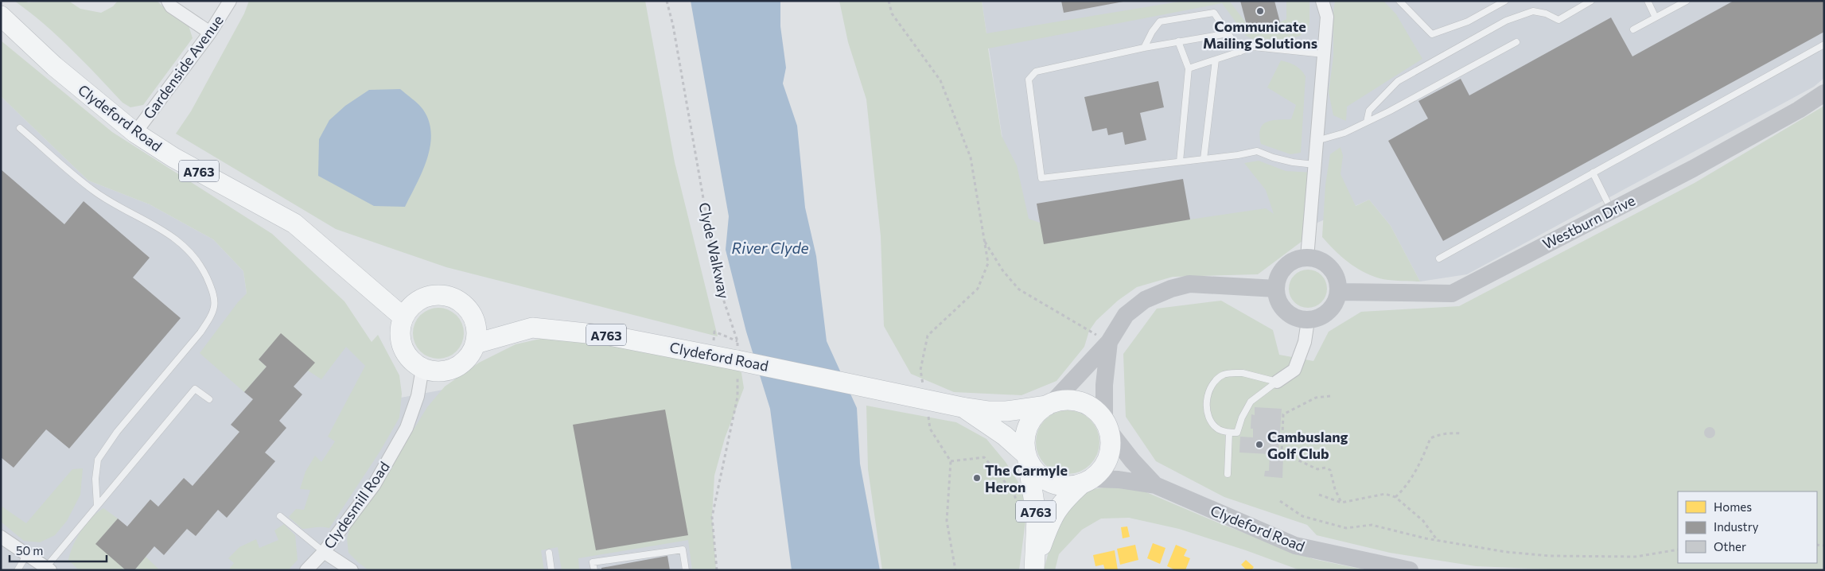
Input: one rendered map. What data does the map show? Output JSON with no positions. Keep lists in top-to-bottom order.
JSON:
{
  "streets": {
    "main road": ["Clydeford Road", "A763"],
    "street": ["Gardenside Avenue", "Westburn Drive", "Clydesmill Road"],
    "path": ["Clyde Walkway"]
  },
  "crossings": [
    ["Gardenside Avenue", "Clydeford Road"],
    ["Clydeford Road", "A763"],
    ["Clydeford Road", "Clyde Walkway"],
    ["Clydeford Road", "Clydesmill Road"]
  ],
  "water": ["River Clyde"],
  "places": ["Communicate Mailing Solutions", "Cambuslang Golf Club", "The Carmyle Heron"],
  "legend": ["Homes", "Industry", "Other"],
  "scale_bar": "50 m"
}
